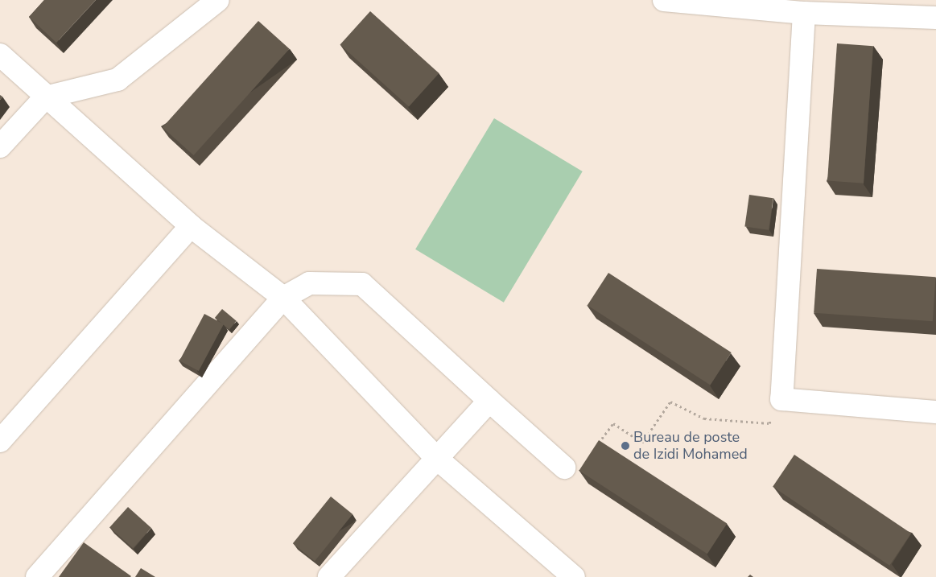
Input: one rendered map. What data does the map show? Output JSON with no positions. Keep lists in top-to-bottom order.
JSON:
{
  "places": ["Bureau de poste de Izidi Mohamed"]
}
